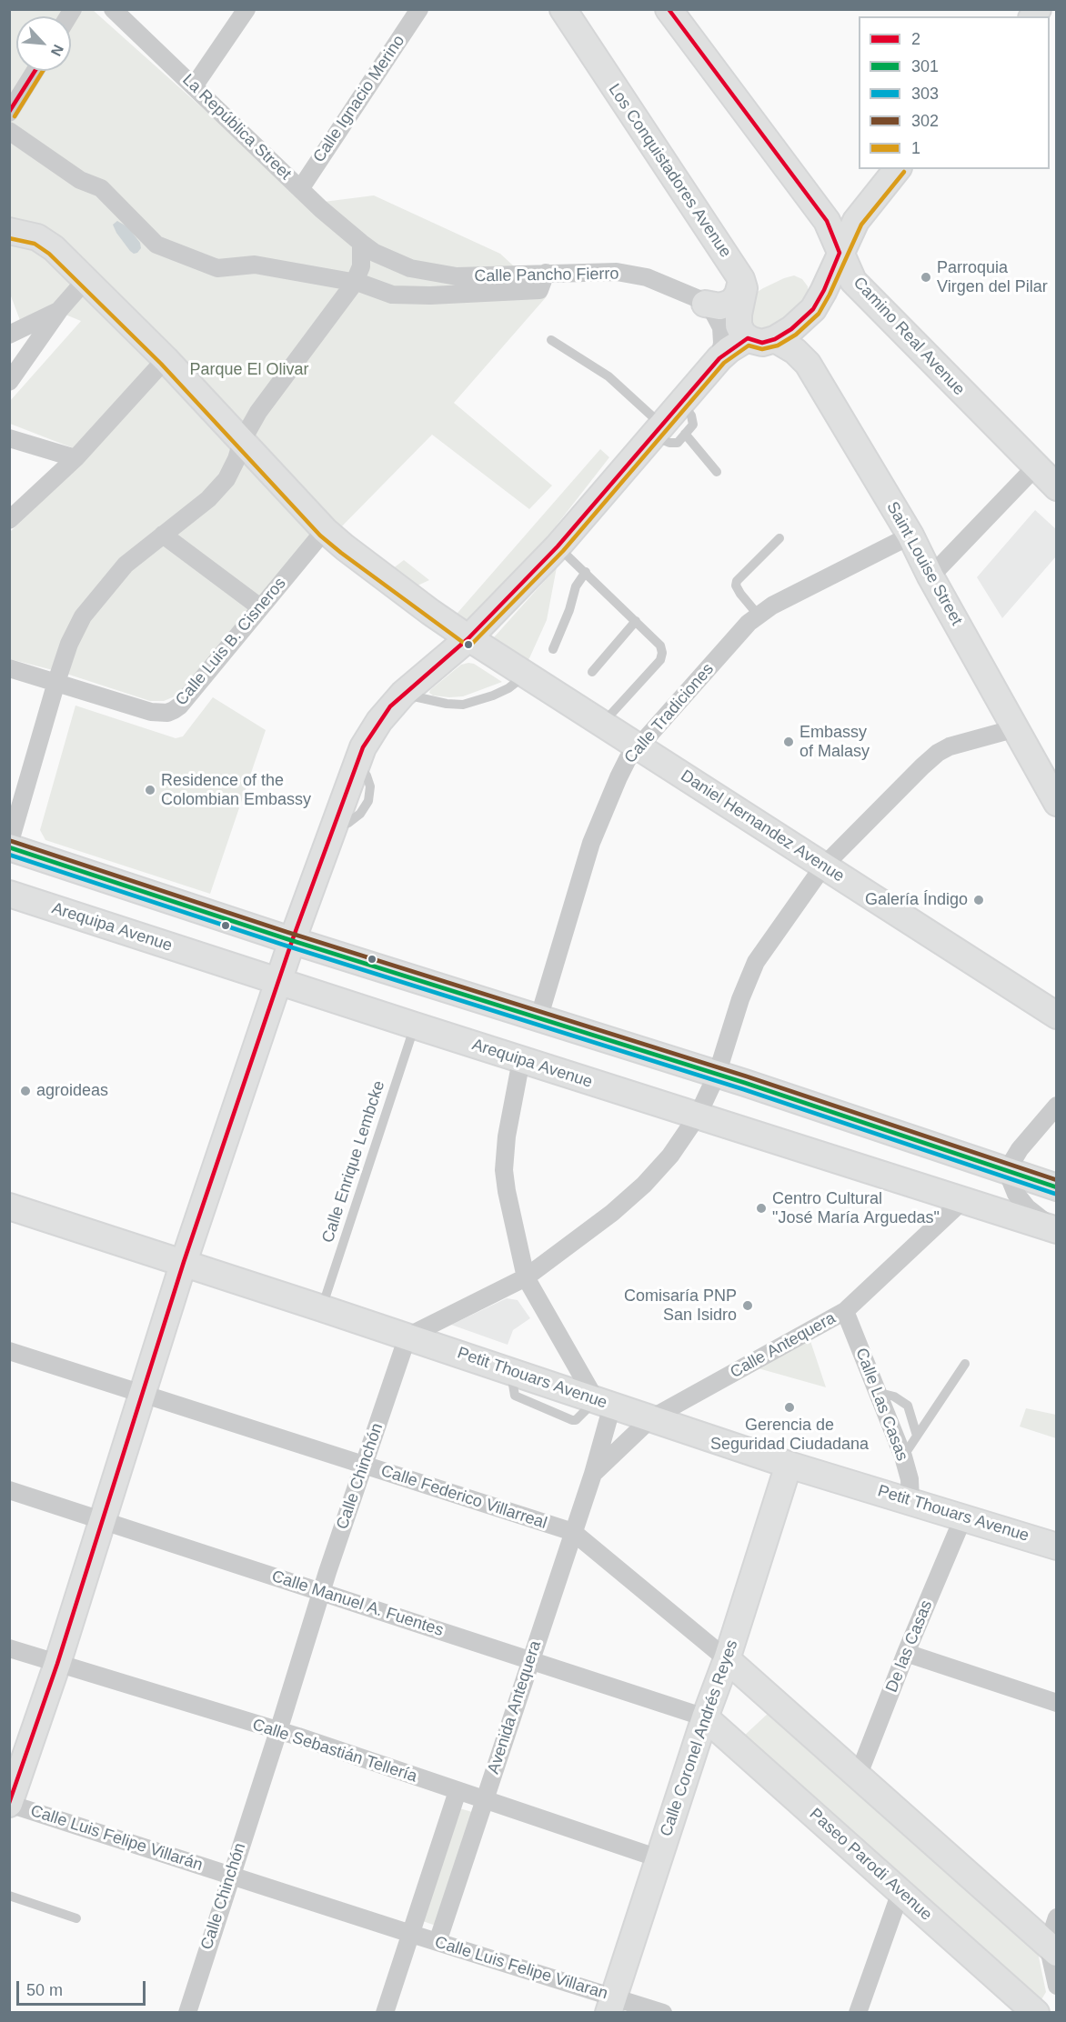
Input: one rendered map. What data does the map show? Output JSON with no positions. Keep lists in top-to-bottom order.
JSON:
{
  "streets": {
    "street": [
      "Calle Ignacio Merino",
      "La República Street",
      "Los Conquistadores Avenue",
      "Calle Pancho Fierro",
      "Camino Real Avenue",
      "Saint Louise Street",
      "Calle Luis B. Cisneros",
      "Calle Tradiciones",
      "Daniel Hernandez Avenue",
      "Arequipa Avenue",
      "Calle Antequera",
      "Petit Thouars Avenue",
      "Calle Las Casas",
      "Calle Chinchón",
      "Calle Federico Villarreal",
      "Calle Manuel A. Fuentes",
      "De las Casas",
      "Avenida Antequera",
      "Calle Coronel Andrés Reyes",
      "Calle Sebastián Tellería",
      "Calle Luis Felipe Villarán",
      "Paseo Parodi Avenue",
      "Calle Luis Felipe Villaran"
    ],
    "lane": ["Calle Enrique Lembcke"]
  },
  "crossings": [
    ["Calle Ignacio Merino", "La República Street"],
    ["La República Street", "Calle Pancho Fierro"],
    ["Saint Louise Street", "Calle Tradiciones"],
    ["Calle Luis B. Cisneros", "Daniel Hernandez Avenue"],
    ["Calle Tradiciones", "Daniel Hernandez Avenue"],
    ["Arequipa Avenue", "Calle Enrique Lembcke"],
    ["Arequipa Avenue", "Calle Antequera"],
    ["Calle Enrique Lembcke", "Petit Thouars Avenue"],
    ["Calle Antequera", "Petit Thouars Avenue"],
    ["Calle Antequera", "Calle Las Casas"],
    ["Calle Antequera", "Avenida Antequera"],
    ["Petit Thouars Avenue", "Calle Las Casas"],
    ["Petit Thouars Avenue", "Calle Chinchón"],
    ["Petit Thouars Avenue", "De las Casas"],
    ["Petit Thouars Avenue", "Avenida Antequera"],
    ["Petit Thouars Avenue", "Calle Coronel Andrés Reyes"],
    ["Calle Chinchón", "Calle Federico Villarreal"],
    ["Calle Chinchón", "Calle Manuel A. Fuentes"],
    ["Calle Chinchón", "Calle Sebastián Tellería"],
    ["Calle Chinchón", "Calle Luis Felipe Villarán"],
    ["Calle Federico Villarreal", "Avenida Antequera"],
    ["Calle Federico Villarreal", "Calle Coronel Andrés Reyes"],
    ["Calle Manuel A. Fuentes", "Avenida Antequera"],
    ["Calle Manuel A. Fuentes", "Calle Coronel Andrés Reyes"],
    ["Calle Manuel A. Fuentes", "Paseo Parodi Avenue"],
    ["Avenida Antequera", "Calle Sebastián Tellería"],
    ["Avenida Antequera", "Calle Luis Felipe Villaran"],
    ["Calle Coronel Andrés Reyes", "Calle Sebastián Tellería"],
    ["Calle Coronel Andrés Reyes", "Paseo Parodi Avenue"],
    ["Calle Coronel Andrés Reyes", "Calle Luis Felipe Villaran"],
    ["Calle Luis Felipe Villarán", "Calle Luis Felipe Villaran"]
  ],
  "parks": ["Parque El Olivar"],
  "places": [
    "Parroquia Virgen del Pilar",
    "Embassy of Malasy",
    "Residence of the Colombian Embassy",
    "Galería Índigo",
    "agroideas",
    "Centro Cultural \"José María Arguedas\"",
    "Comisaría PNP San Isidro",
    "Gerencia de Seguridad Ciudadana"
  ],
  "lines": [
    "transit line 2",
    "transit line 1",
    "transit line 302",
    "transit line 301",
    "transit line 303"
  ],
  "legend": [
    "2",
    "301",
    "303",
    "302",
    "1"
  ],
  "scale_bar": "50 m",
  "north": "bottom right"
}
